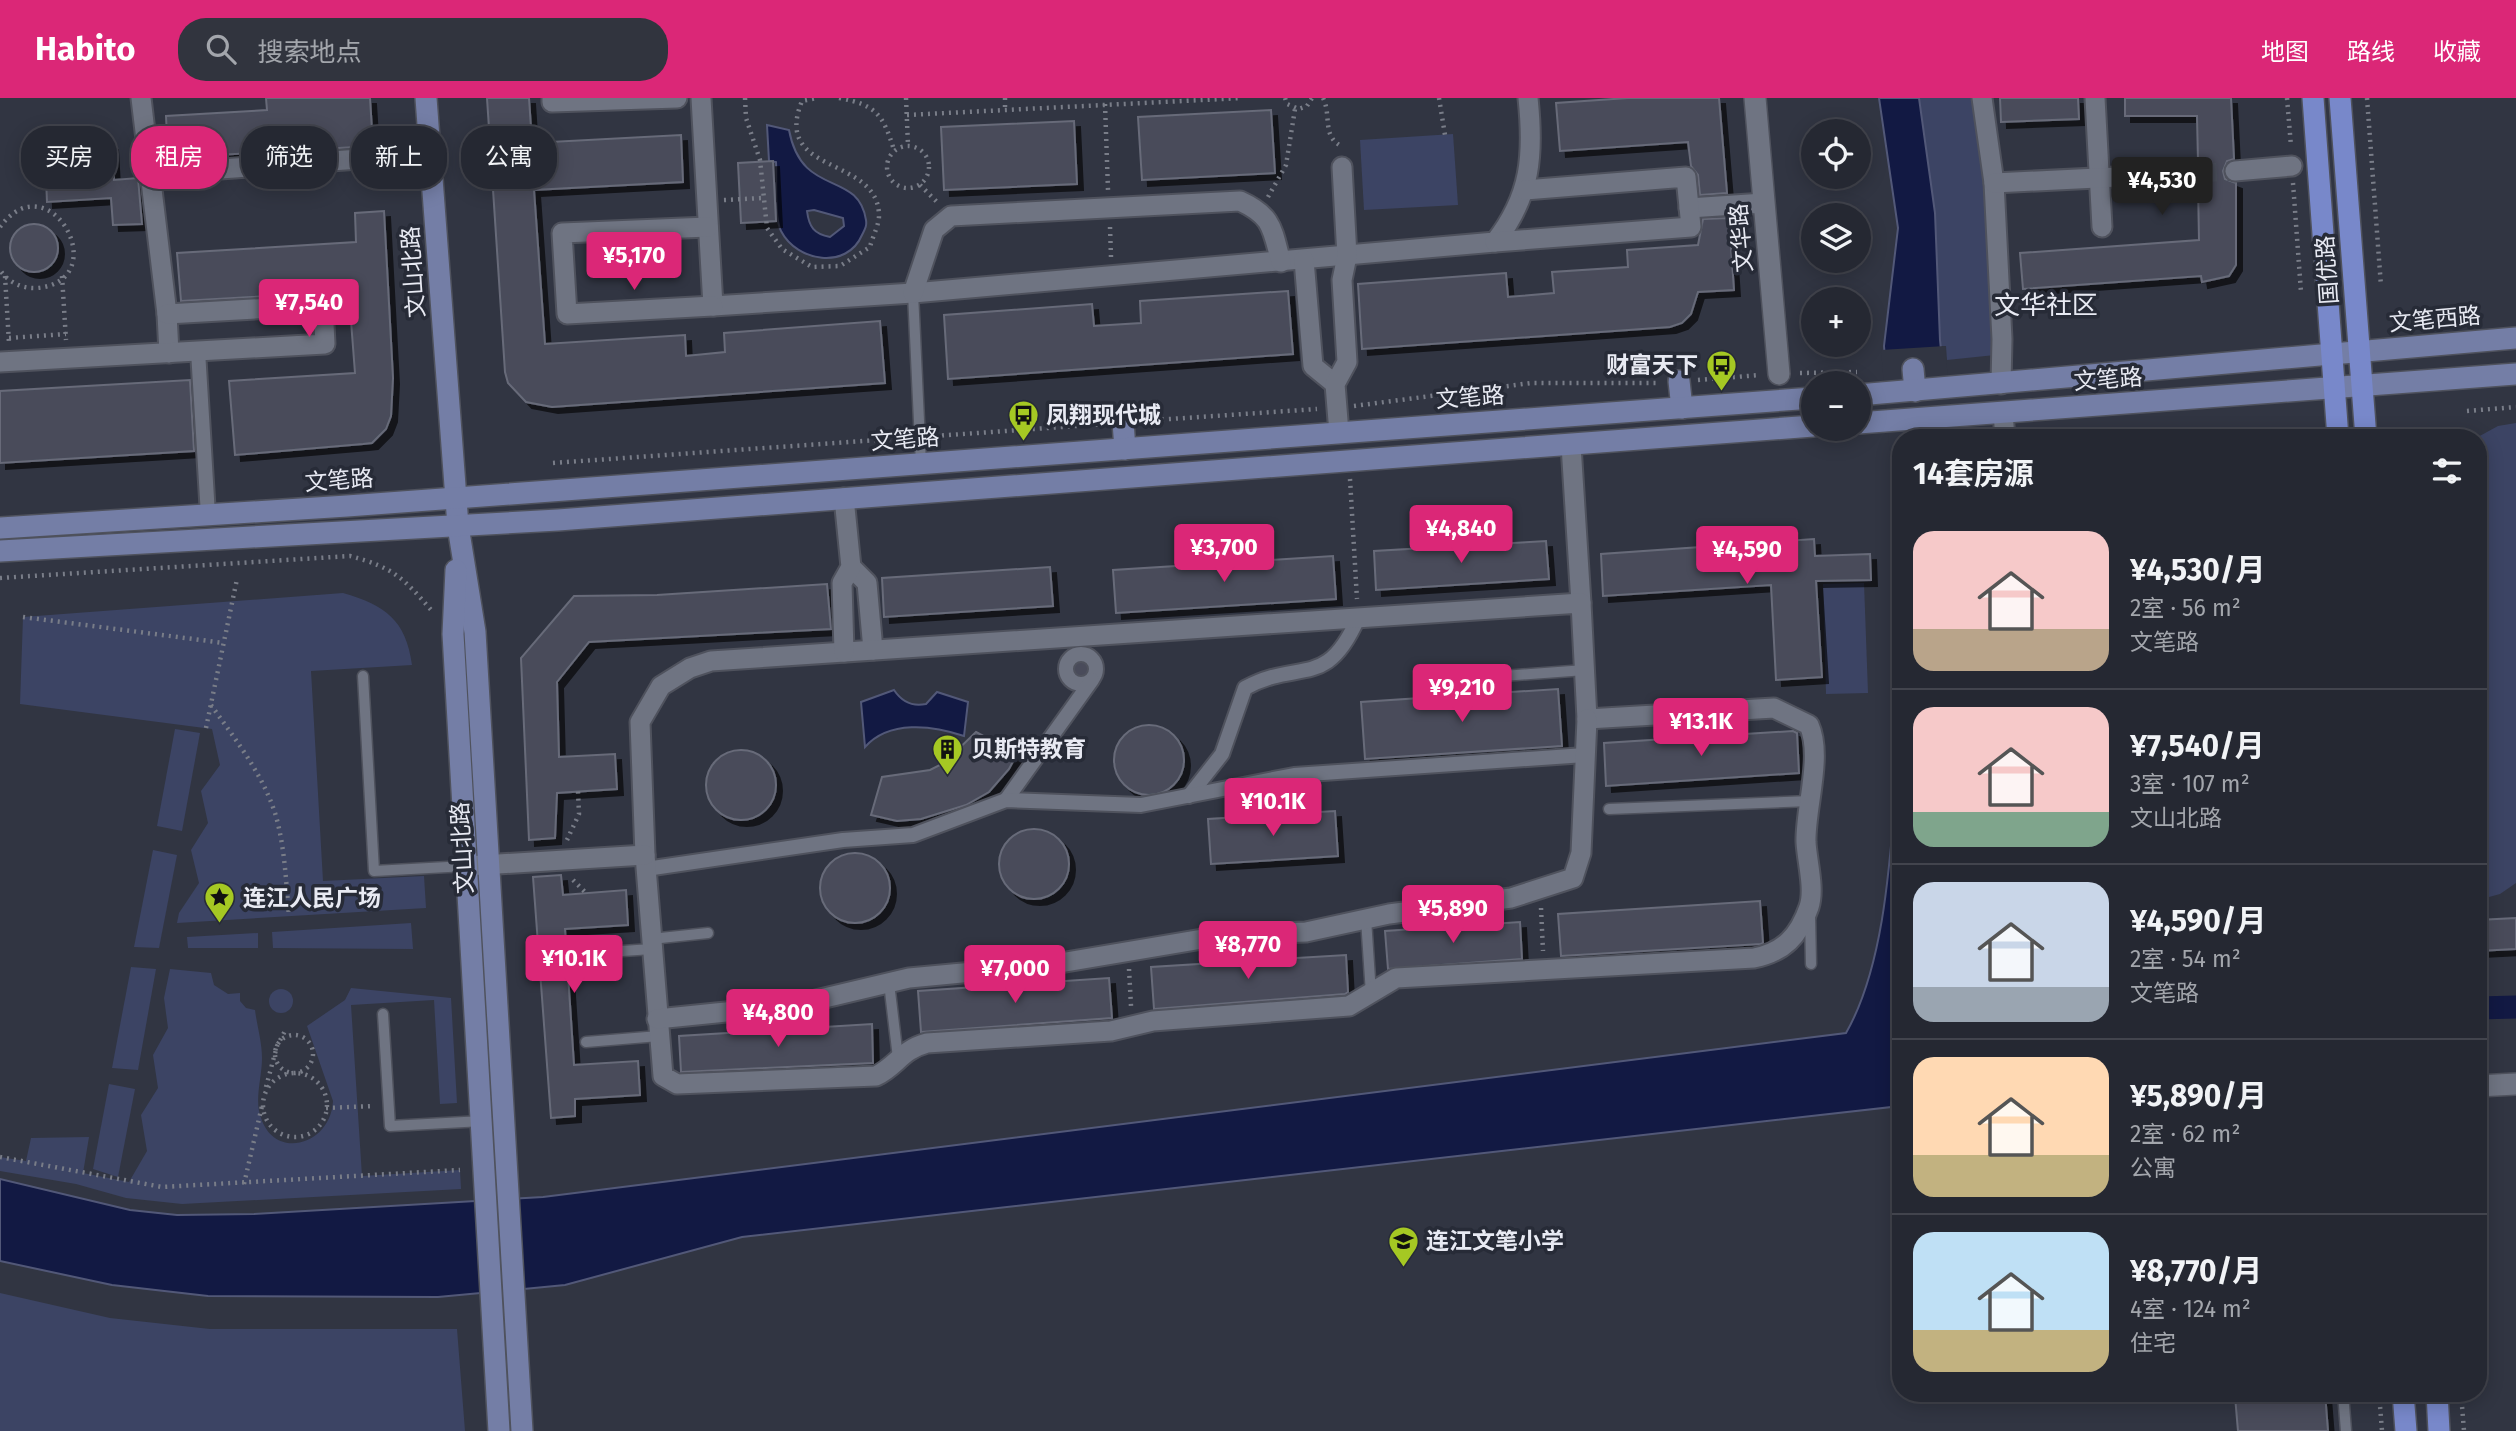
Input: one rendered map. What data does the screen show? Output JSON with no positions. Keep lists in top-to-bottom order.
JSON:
{
  "streets": {
    "main road": [
      "国优路",
      "文山北路",
      "文笔西路",
      "文笔路"
    ],
    "street": ["文华路"]
  },
  "crossings": [
    ["国优路", "文笔西路"],
    ["国优路", "文笔路"],
    ["文山北路", "文笔路"],
    ["文笔西路", "文笔路"]
  ],
  "districts": ["文华社区"],
  "places": {
    "bus stop": ["财富天下", "凤翔现代城"],
    "building": ["贝斯特教育"],
    "place": ["连江人民广场"],
    "school or university": ["连江文笔小学"]
  },
  "page": {
    "header": "Habito",
    "search": "搜索地点",
    "nav": ["地图", "路线", "收藏"],
    "map_buttons": ["+", "−"],
    "chip": [
      "买房",
      "租房",
      "筛选",
      "新上",
      "公寓"
    ],
    "price": [
      "¥4,530",
      "¥5,170",
      "¥7,540",
      "¥4,840",
      "¥3,700",
      "¥4,590",
      "¥9,210",
      "¥13.1K",
      "¥10.1K",
      "¥5,890",
      "¥8,770",
      "¥10.1K",
      "¥7,000",
      "¥4,800"
    ],
    "heading": "14套房源",
    "list": [
      {
        "name": "¥4,530/月",
        "note": "2室 · 56 m² · 文笔路"
      },
      {
        "name": "¥7,540/月",
        "note": "3室 · 107 m² · 文山北路"
      },
      {
        "name": "¥4,590/月",
        "note": "2室 · 54 m² · 文笔路"
      },
      {
        "name": "¥5,890/月",
        "note": "2室 · 62 m² · 公寓"
      },
      {
        "name": "¥8,770/月",
        "note": "4室 · 124 m² · 住宅"
      }
    ]
  }
}
